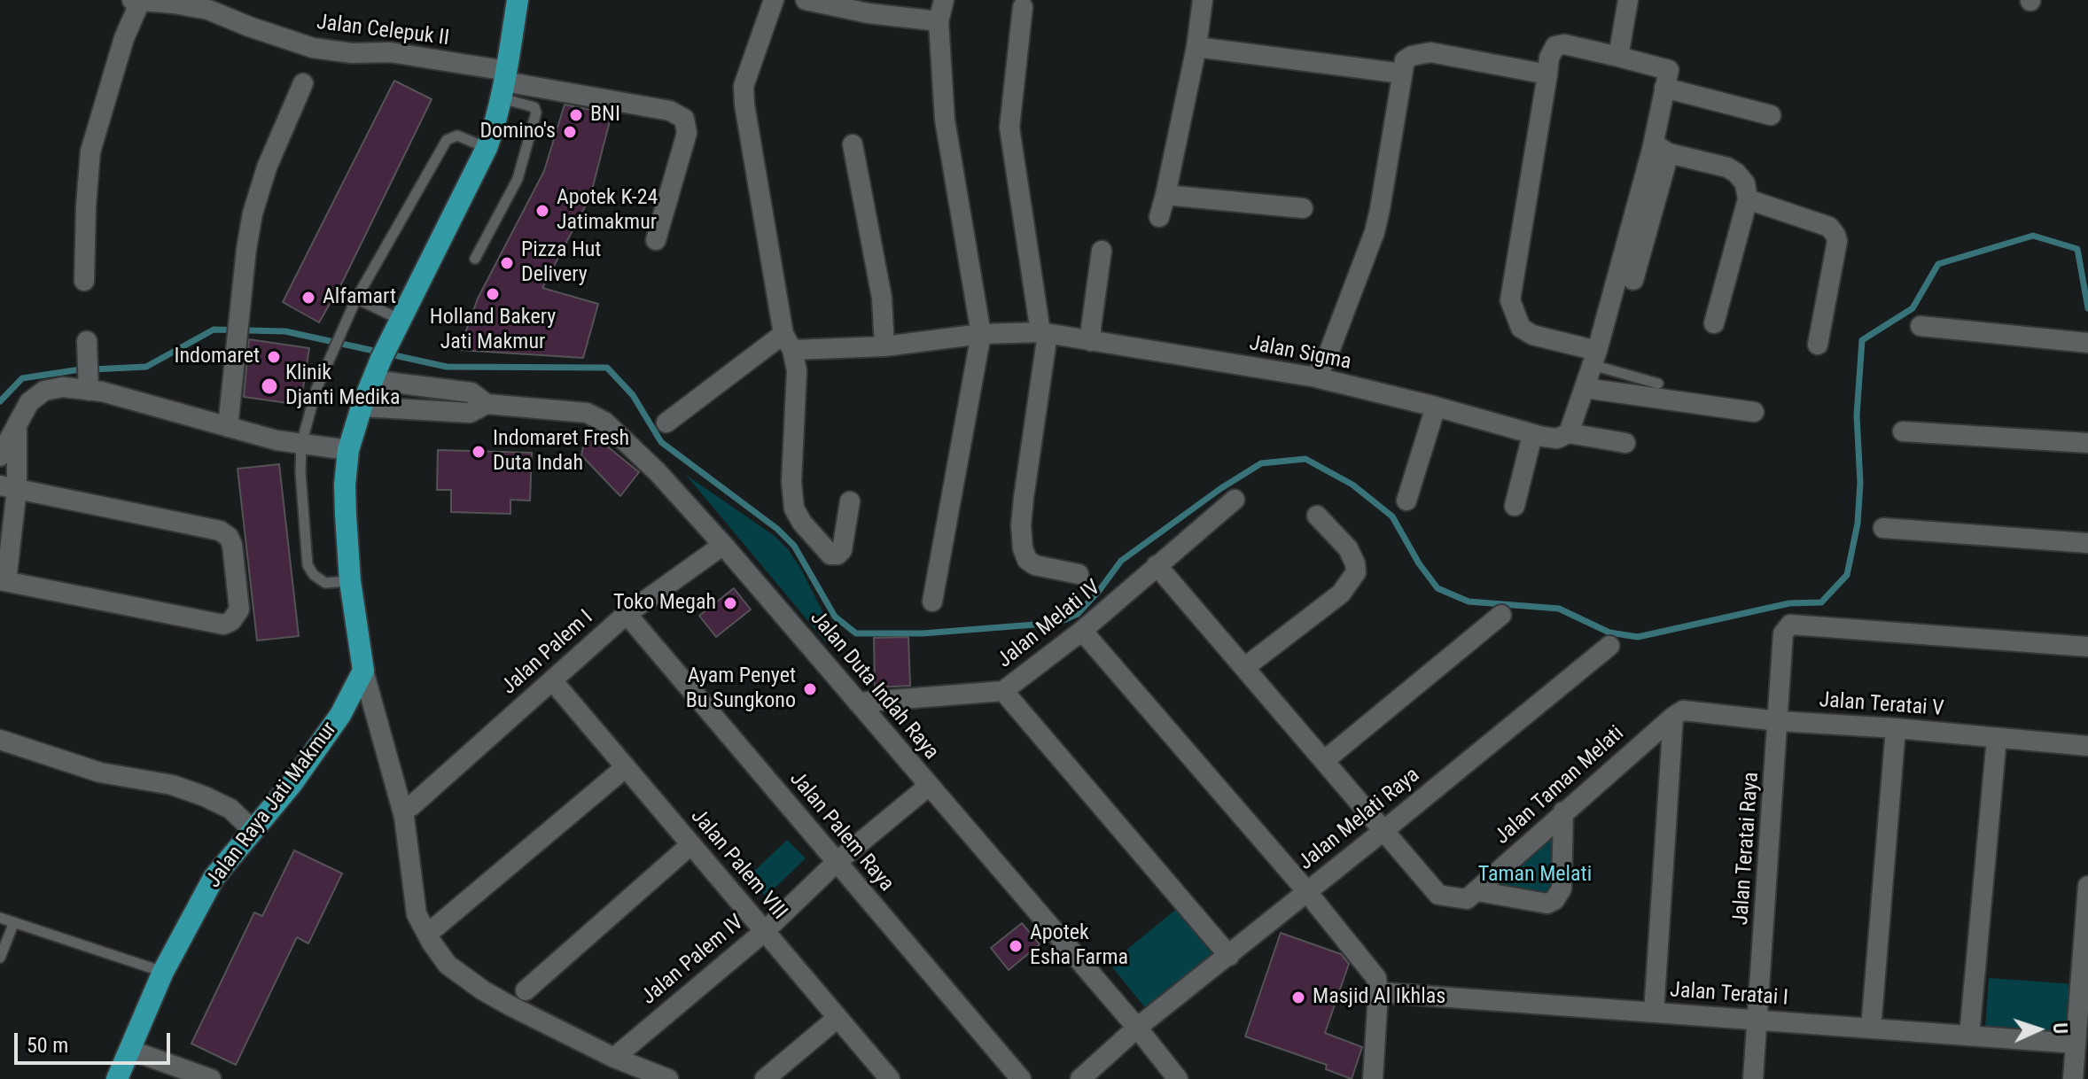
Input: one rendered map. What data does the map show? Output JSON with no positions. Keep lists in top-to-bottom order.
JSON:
{
  "streets": {
    "main road": ["Jalan Raya Jati Makmur"],
    "street": [
      "Jalan Celepuk II",
      "Jalan Sigma",
      "Jalan Melati IV",
      "Jalan Palem I",
      "Jalan Duta Indah Raya",
      "Jalan Teratai V",
      "Jalan Taman Melati",
      "Jalan Melati Raya",
      "Jalan Palem Raya",
      "Jalan Teratai Raya",
      "Jalan Palem VIII",
      "Jalan Palem IV",
      "Jalan Teratai I"
    ]
  },
  "crossings": [
    ["Jalan Melati IV", "Jalan Duta Indah Raya"],
    ["Jalan Palem I", "Jalan Duta Indah Raya"],
    ["Jalan Palem I", "Jalan Palem Raya"],
    ["Jalan Palem I", "Jalan Palem VIII"],
    ["Jalan Duta Indah Raya", "Jalan Melati Raya"],
    ["Jalan Duta Indah Raya", "Jalan Palem IV"],
    ["Jalan Teratai V", "Jalan Taman Melati"],
    ["Jalan Teratai V", "Jalan Teratai Raya"],
    ["Jalan Palem Raya", "Jalan Palem IV"],
    ["Jalan Teratai Raya", "Jalan Teratai I"],
    ["Jalan Palem VIII", "Jalan Palem IV"]
  ],
  "parks": ["Taman Melati"],
  "places": [
    "BNI",
    "Domino's",
    "Apotek K-24 Jatimakmur",
    "Pizza Hut Delivery",
    "Holland Bakery Jati Makmur",
    "Alfamart",
    "Indomaret",
    "Klinik Djanti Medika",
    "Indomaret Fresh Duta Indah",
    "Toko Megah",
    "Ayam Penyet Bu Sungkono",
    "Apotek Esha Farma",
    "Masjid Al Ikhlas"
  ],
  "scale_bar": "50 m",
  "north": "right"
}
